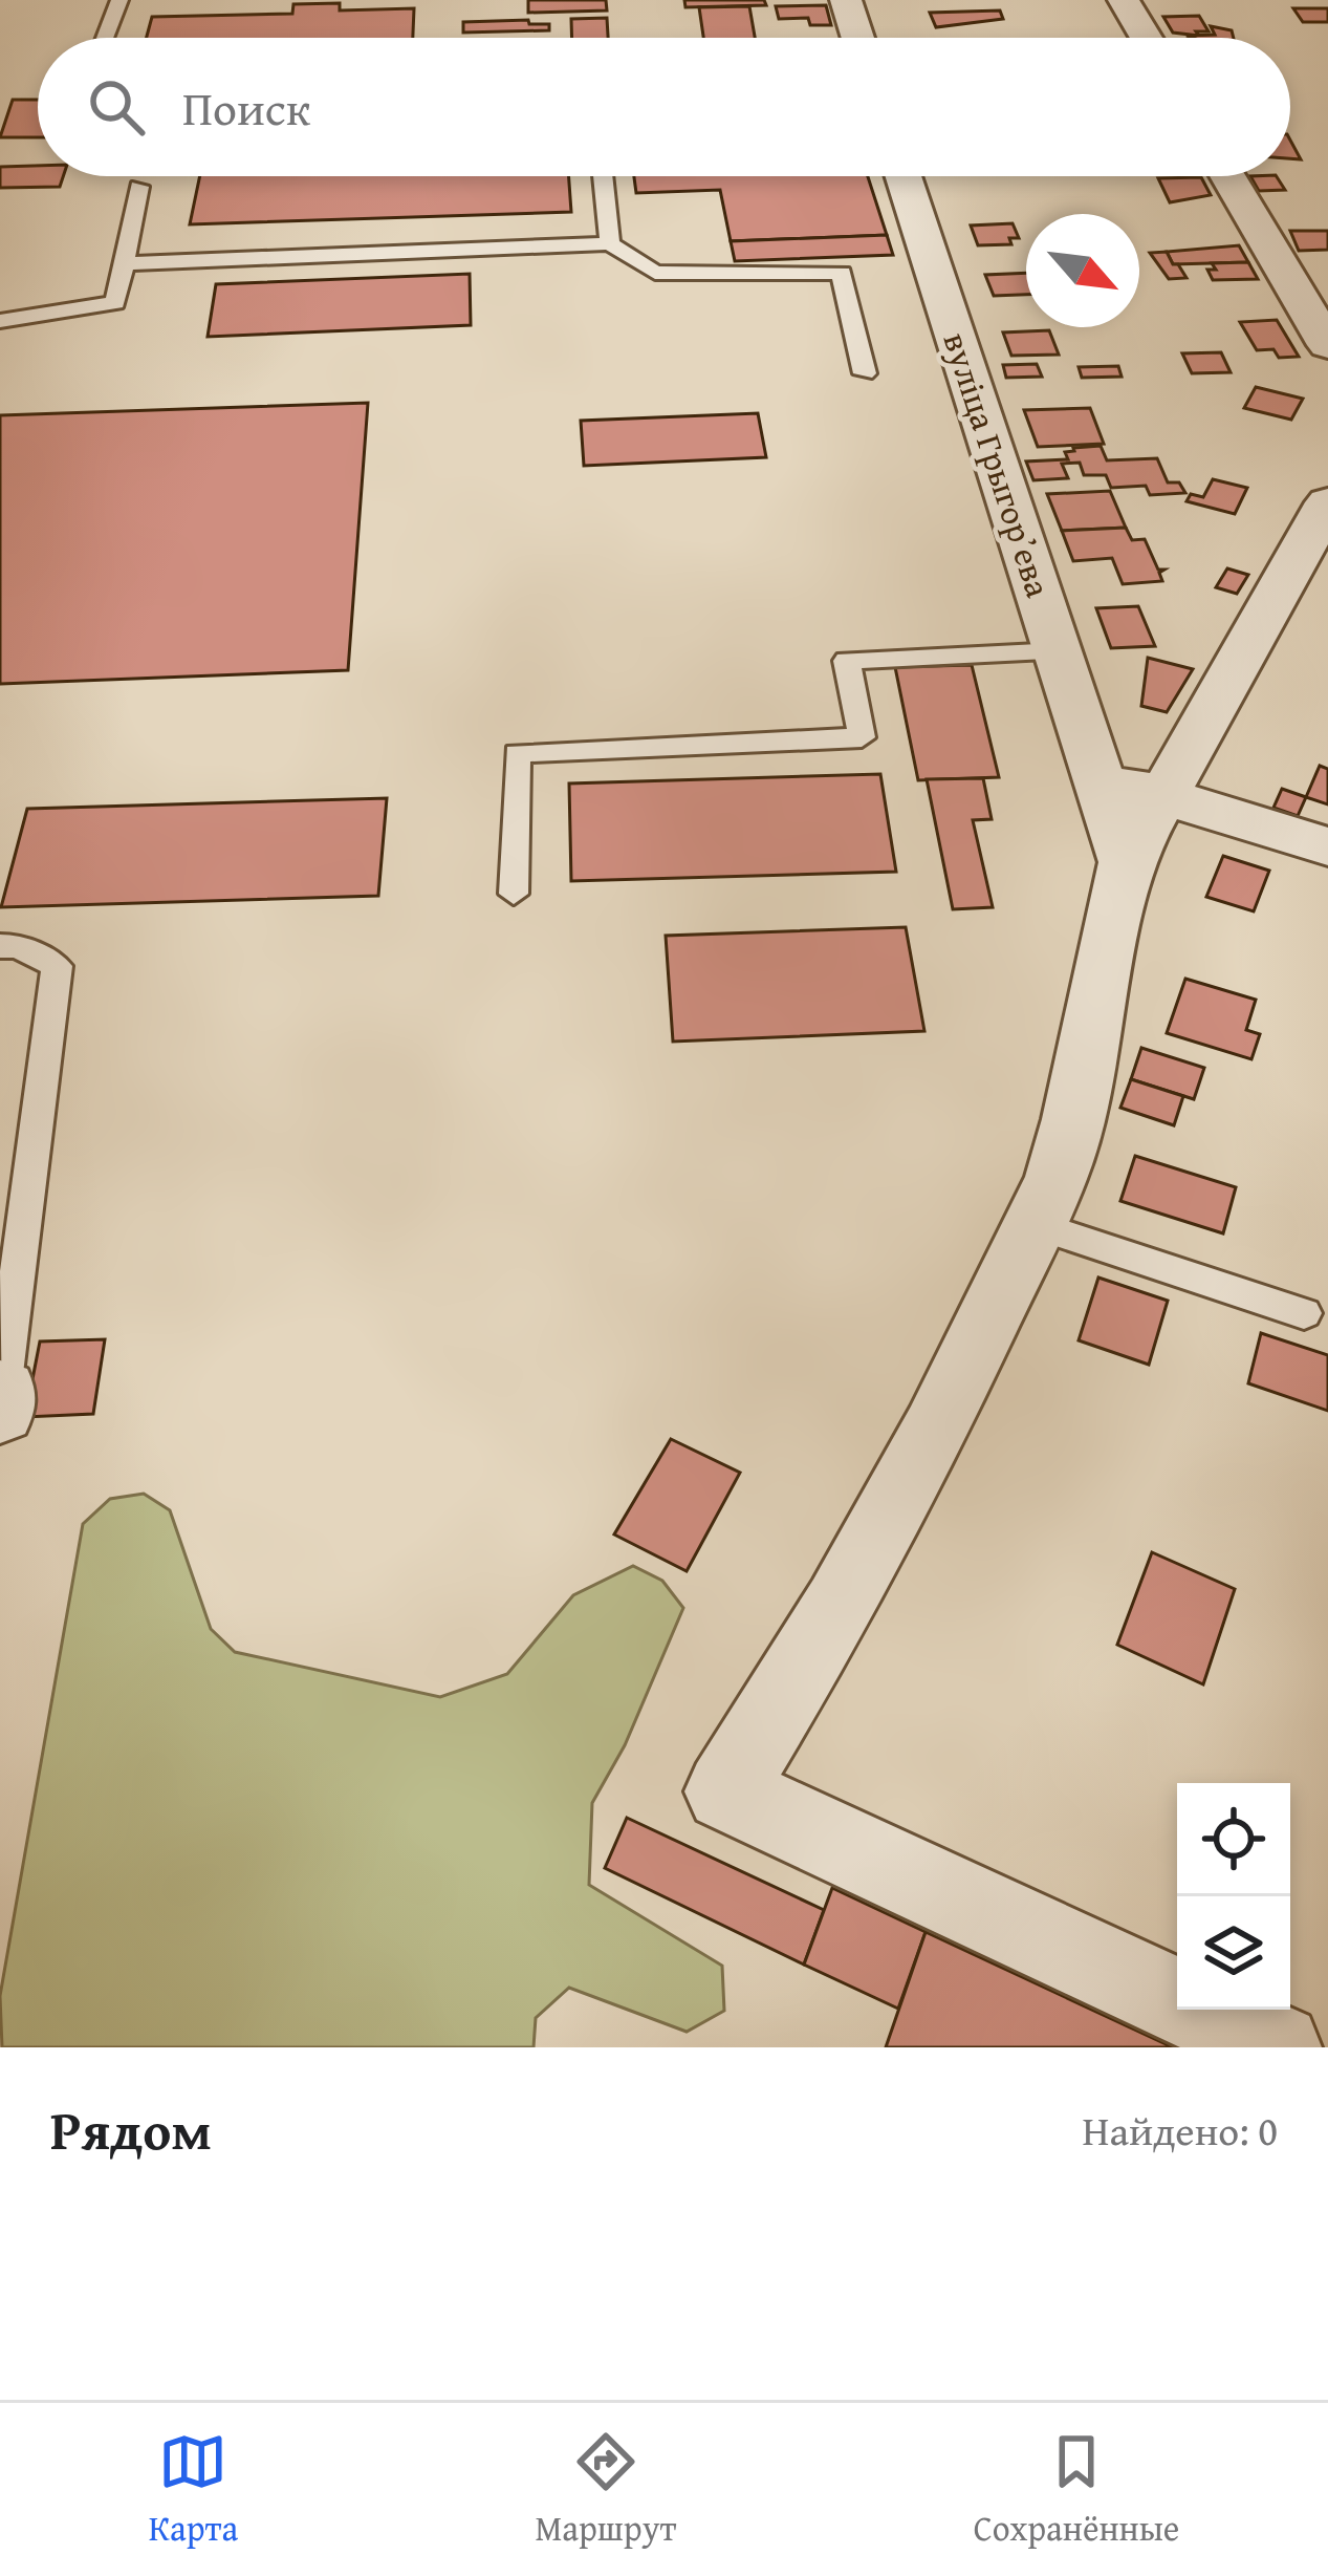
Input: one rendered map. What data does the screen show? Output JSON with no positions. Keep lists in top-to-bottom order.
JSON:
{
  "streets": {
    "street": ["вуліца Грыгорʼева"]
  },
  "north": "bottom right",
  "page": {
    "search": "Поиск",
    "heading": ["Рядом", "Найдено: 0"],
    "nav": ["Карта", "Маршрут", "Сохранённые"]
  }
}
